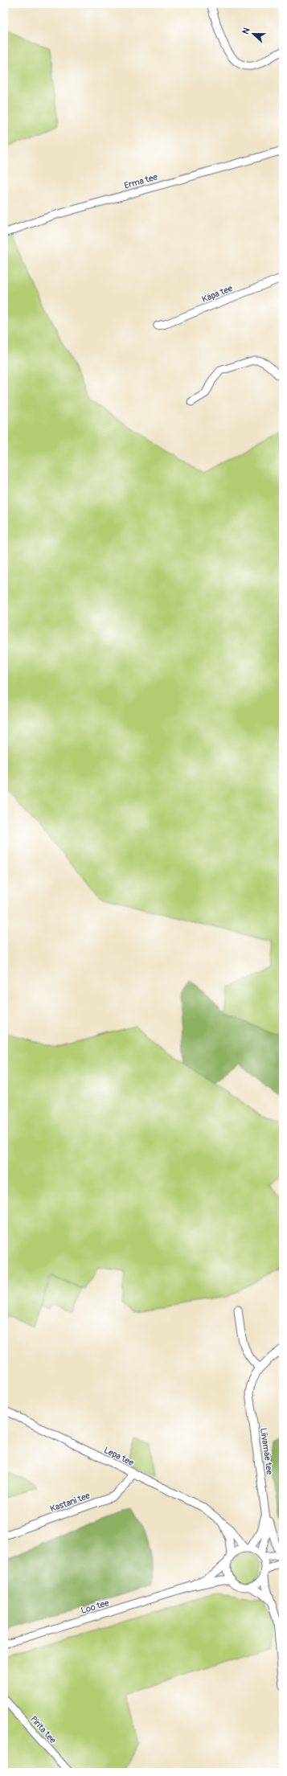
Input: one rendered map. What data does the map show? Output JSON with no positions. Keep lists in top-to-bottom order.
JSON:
{
  "streets": {
    "street": [
      "Erma tee",
      "Käpa tee",
      "Liivamäe tee",
      "Lepa tee",
      "Kastani tee",
      "Loo tee",
      "Pirita tee"
    ]
  },
  "crossings": [
    ["Liivamäe tee", "Lepa tee"],
    ["Liivamäe tee", "Loo tee"],
    ["Lepa tee", "Kastani tee"],
    ["Lepa tee", "Loo tee"]
  ],
  "north": "left"
}
